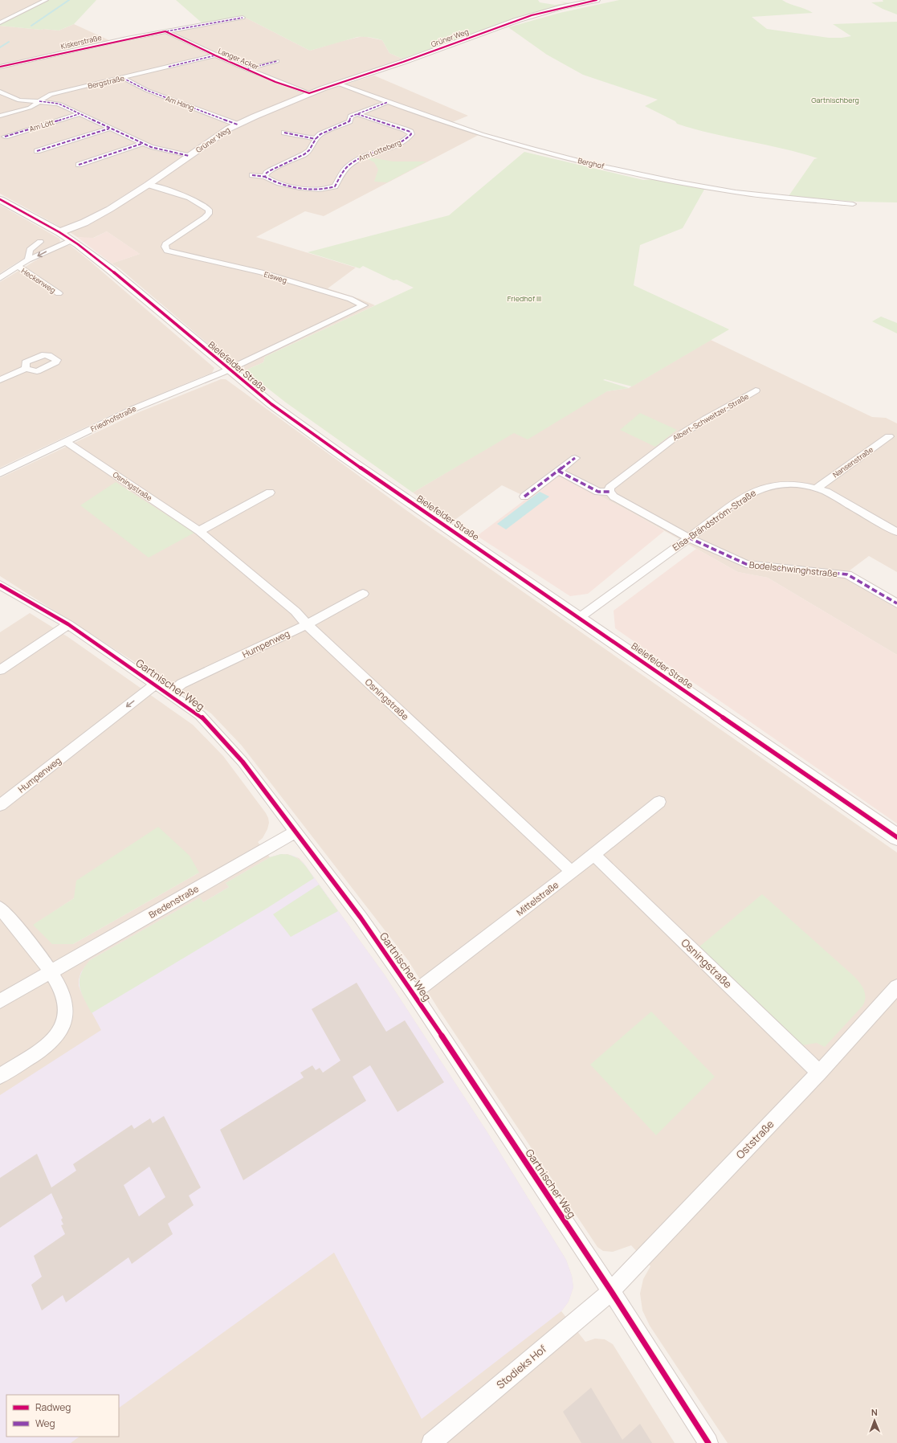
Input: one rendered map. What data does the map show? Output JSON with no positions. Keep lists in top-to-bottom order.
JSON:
{
  "streets": {
    "street": [
      "Grüner Weg",
      "Kiskerstraße",
      "Langer Acker",
      "Bergstraße",
      "Am Hang",
      "Am Lött",
      "Am Lotteberg",
      "Berghof",
      "Eisweg",
      "Heckenweg",
      "Bielefelder Straße",
      "Albert-Schweitzer-Straße",
      "Friedhofstraße",
      "Nansenstraße",
      "Osningstraße",
      "Elsa-Brändström-Straße",
      "Bodelschwinghstraße",
      "Humpenweg",
      "Gartnischer Weg",
      "Mittelstraße",
      "Bredenstraße",
      "Oststraße",
      "Stodieks Hof"
    ]
  },
  "crossings": [
    ["Grüner Weg", "Langer Acker"],
    ["Grüner Weg", "Am Hang"],
    ["Grüner Weg", "Berghof"],
    ["Grüner Weg", "Eisweg"],
    ["Grüner Weg", "Bielefelder Straße"],
    ["Kiskerstraße", "Langer Acker"],
    ["Langer Acker", "Bergstraße"],
    ["Bergstraße", "Am Hang"],
    ["Eisweg", "Bielefelder Straße"],
    ["Eisweg", "Friedhofstraße"],
    ["Bielefelder Straße", "Friedhofstraße"],
    ["Bielefelder Straße", "Elsa-Brändström-Straße"],
    ["Friedhofstraße", "Osningstraße"],
    ["Nansenstraße", "Elsa-Brändström-Straße"],
    ["Osningstraße", "Humpenweg"],
    ["Osningstraße", "Mittelstraße"],
    ["Osningstraße", "Oststraße"],
    ["Elsa-Brändström-Straße", "Bodelschwinghstraße"],
    ["Humpenweg", "Gartnischer Weg"],
    ["Gartnischer Weg", "Mittelstraße"],
    ["Gartnischer Weg", "Bredenstraße"],
    ["Gartnischer Weg", "Oststraße"],
    ["Gartnischer Weg", "Stodieks Hof"],
    ["Oststraße", "Stodieks Hof"]
  ],
  "parks": ["Gartnischberg", "Friedhof III"],
  "legend": ["Radweg", "Weg"],
  "north": "top"
}
